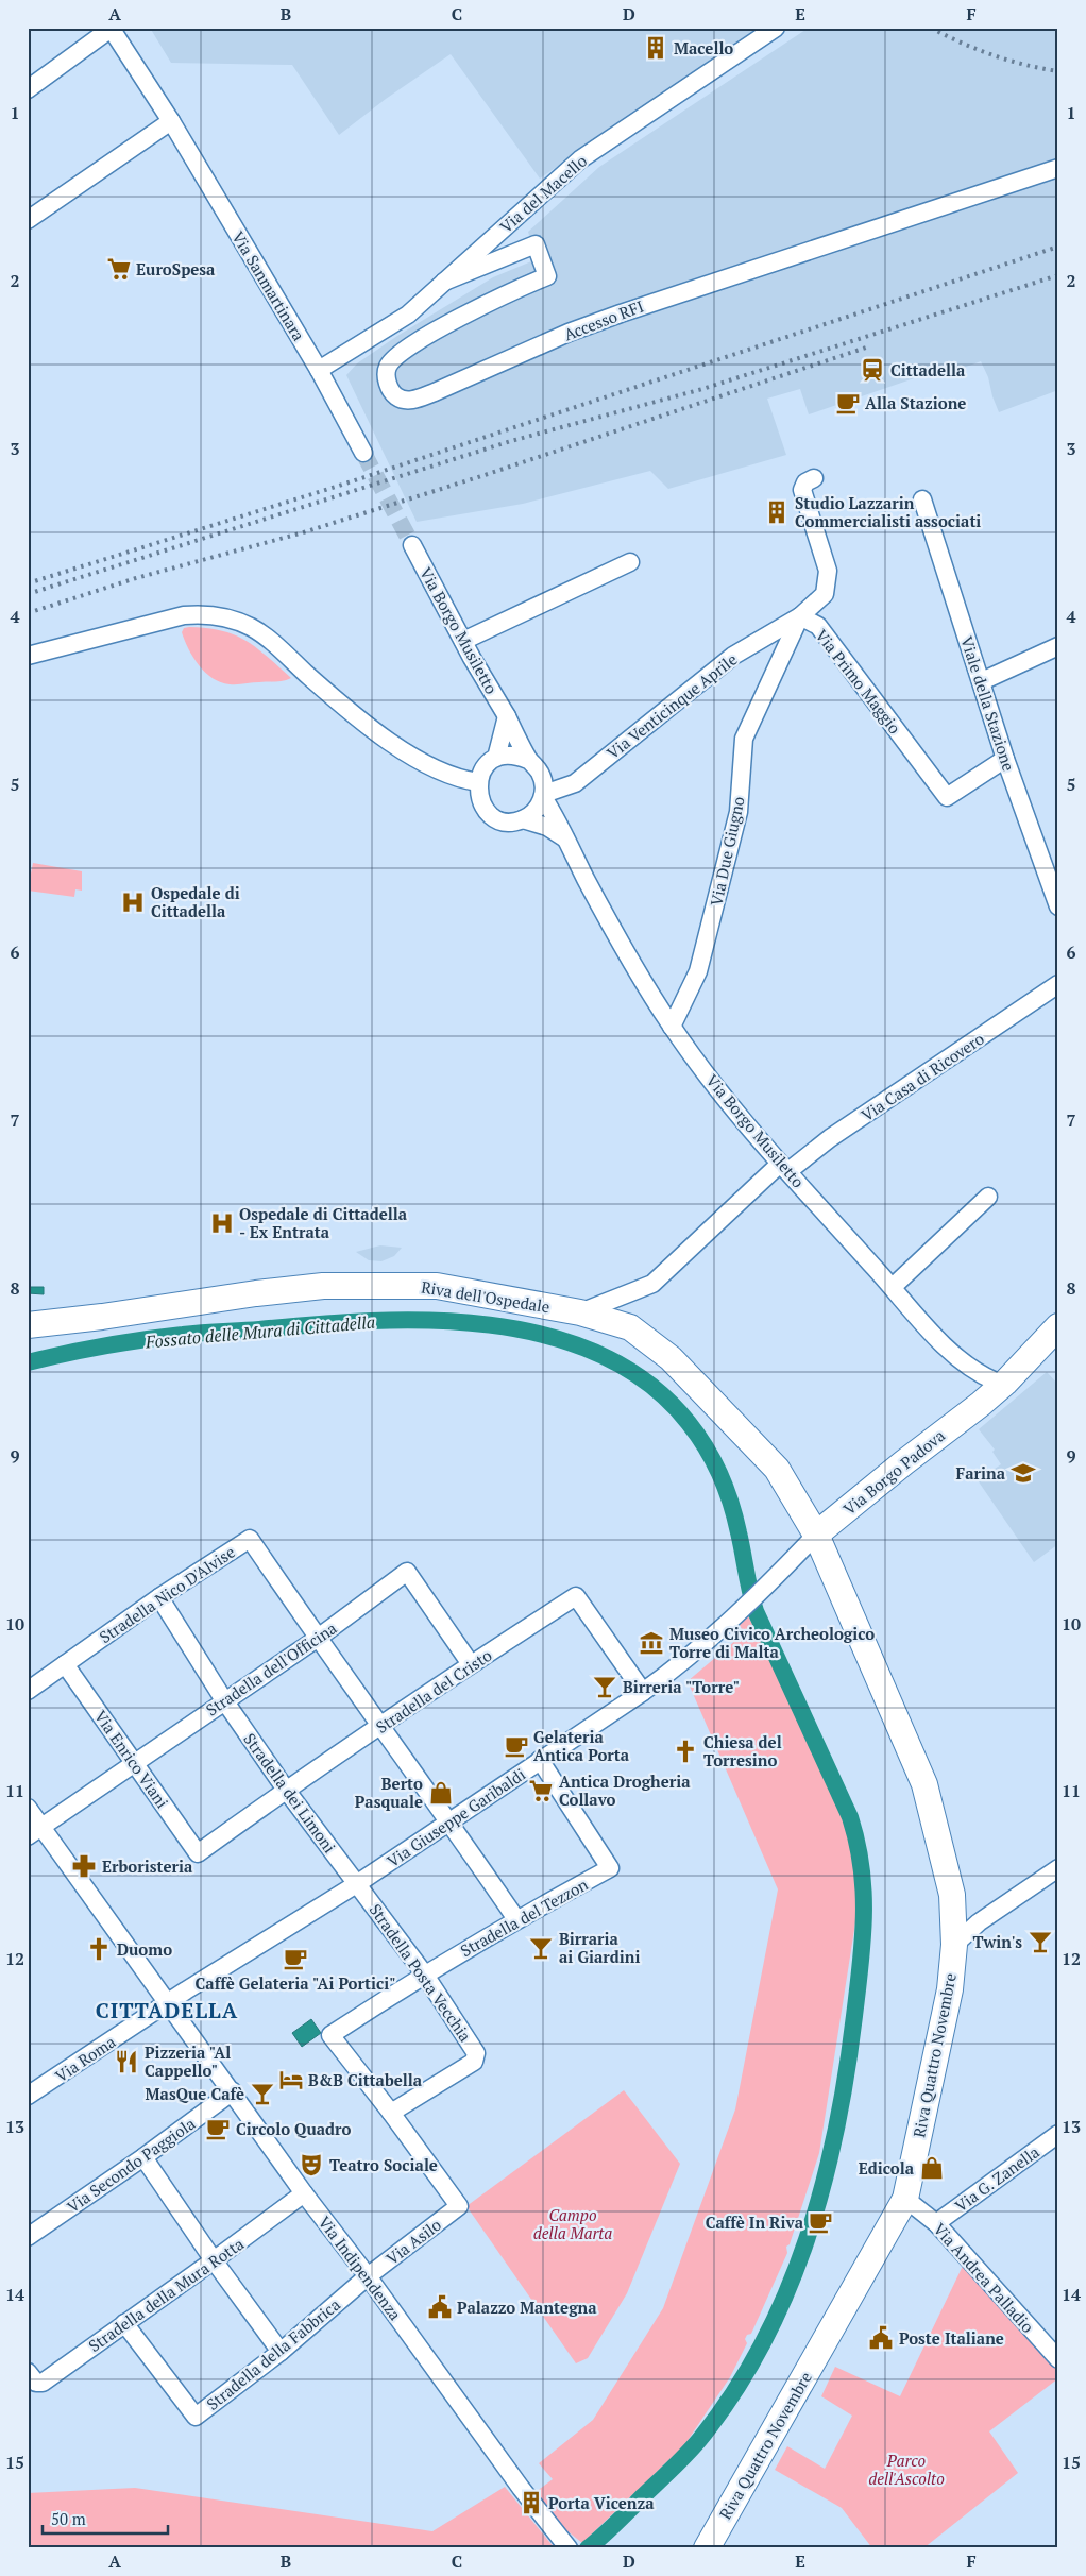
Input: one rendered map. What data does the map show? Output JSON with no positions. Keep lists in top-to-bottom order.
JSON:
{
  "streets": {
    "street": [
      "Via del Macello",
      "Via Sanmartinara",
      "Accesso RFI",
      "Via Borgo Musiletto",
      "Via Primo Maggio",
      "Viale della Stazione",
      "Via Venticinque Aprile",
      "Via Due Giugno",
      "Via Casa di Ricovero",
      "Riva dell'Ospedale",
      "Via Borgo Padova",
      "Stradella Nico D'Alvise",
      "Stradella dell'Officina",
      "Stradella del Cristo",
      "Via Enrico Viani",
      "Stradella dei Limoni",
      "Via Giuseppe Garibaldi",
      "Stradella del Tezzon",
      "Stradella Posta Vecchia",
      "Riva Quattro Novembre",
      "Via Roma",
      "Via Secondo Paggiola",
      "Via G. Zanella",
      "Via Asilo",
      "Via Indipendenza",
      "Via Andrea Palladio",
      "Stradella della Mura Rotta",
      "Stradella della Fabbrica"
    ]
  },
  "crossings": [
    ["Via del Macello", "Via Sanmartinara"],
    ["Via del Macello", "Accesso RFI"],
    ["Via Borgo Musiletto", "Via Venticinque Aprile"],
    ["Via Borgo Musiletto", "Via Due Giugno"],
    ["Via Borgo Musiletto", "Via Casa di Ricovero"],
    ["Via Borgo Musiletto", "Via Borgo Padova"],
    ["Via Primo Maggio", "Viale della Stazione"],
    ["Via Primo Maggio", "Via Venticinque Aprile"],
    ["Via Primo Maggio", "Via Due Giugno"],
    ["Via Venticinque Aprile", "Via Due Giugno"],
    ["Via Casa di Ricovero", "Riva dell'Ospedale"],
    ["Riva dell'Ospedale", "Via Borgo Padova"],
    ["Riva dell'Ospedale", "Via Giuseppe Garibaldi"],
    ["Riva dell'Ospedale", "Riva Quattro Novembre"],
    ["Via Borgo Padova", "Via Giuseppe Garibaldi"],
    ["Via Borgo Padova", "Riva Quattro Novembre"],
    ["Stradella Nico D'Alvise", "Stradella dell'Officina"],
    ["Stradella Nico D'Alvise", "Stradella del Cristo"],
    ["Stradella Nico D'Alvise", "Via Enrico Viani"],
    ["Stradella Nico D'Alvise", "Stradella dei Limoni"],
    ["Stradella Nico D'Alvise", "Via Giuseppe Garibaldi"],
    ["Stradella Nico D'Alvise", "Stradella del Tezzon"],
    ["Stradella dell'Officina", "Stradella del Cristo"],
    ["Stradella dell'Officina", "Via Enrico Viani"],
    ["Stradella dell'Officina", "Stradella dei Limoni"],
    ["Stradella dell'Officina", "Via Indipendenza"],
    ["Stradella del Cristo", "Via Enrico Viani"],
    ["Stradella del Cristo", "Stradella dei Limoni"],
    ["Stradella del Cristo", "Via Giuseppe Garibaldi"],
    ["Stradella dei Limoni", "Via Giuseppe Garibaldi"],
    ["Stradella dei Limoni", "Stradella Posta Vecchia"],
    ["Via Giuseppe Garibaldi", "Stradella del Tezzon"],
    ["Via Giuseppe Garibaldi", "Stradella Posta Vecchia"],
    ["Via Giuseppe Garibaldi", "Riva Quattro Novembre"],
    ["Via Giuseppe Garibaldi", "Via Roma"],
    ["Via Giuseppe Garibaldi", "Via Indipendenza"],
    ["Stradella del Tezzon", "Stradella Posta Vecchia"],
    ["Stradella del Tezzon", "Via Asilo"],
    ["Stradella Posta Vecchia", "Via Asilo"],
    ["Riva Quattro Novembre", "Via Andrea Palladio"],
    ["Via Roma", "Via Indipendenza"],
    ["Via Secondo Paggiola", "Via Indipendenza"],
    ["Via G. Zanella", "Via Andrea Palladio"],
    ["Via Asilo", "Via Indipendenza"],
    ["Via Asilo", "Stradella della Fabbrica"],
    ["Via Indipendenza", "Stradella della Mura Rotta"],
    ["Via Indipendenza", "Stradella della Fabbrica"],
    ["Stradella della Mura Rotta", "Stradella della Fabbrica"]
  ],
  "districts": ["CITTADELLA"],
  "water": ["Fossato delle Mura di Cittadella"],
  "parks": ["Campo della Marta", "Parco dell'Ascolto"],
  "places": {
    "building": ["Macello", "Studio Lazzarin Commercialisti associati", "Porta Vicenza"],
    "supermarket": ["EuroSpesa", "Antica Drogheria Collavo"],
    "station": ["Cittadella"],
    "cafe": [
      "Alla Stazione",
      "Gelateria Antica Porta",
      "Caffè Gelateria \"Ai Portici\"",
      "Circolo Quadro",
      "Caffè In Riva"
    ],
    "hospital": ["Ospedale di Cittadella", "Ospedale di Cittadella - Ex Entrata"],
    "school or university": ["Farina"],
    "museum": ["Museo Civico Archeologico Torre di Malta"],
    "bar": [
      "Birreria \"Torre\"",
      "Twin's",
      "Birraria ai Giardini",
      "MasQue Cafè"
    ],
    "church": ["Chiesa del Torresino", "Duomo"],
    "shop": ["Berto Pasquale", "Edicola"],
    "pharmacy": ["Erboristeria"],
    "restaurant": ["Pizzeria \"Al Cappello\""],
    "hotel": ["B&B Cittabella"],
    "theatre": ["Teatro Sociale"],
    "public building": ["Palazzo Mantegna", "Poste Italiane"]
  },
  "scale_bar": "50 m",
  "grid": {
    "columns": [
      "A",
      "B",
      "C",
      "D",
      "E",
      "F"
    ],
    "rows": [
      "1",
      "2",
      "3",
      "4",
      "5",
      "6",
      "7",
      "8",
      "9",
      "10",
      "11",
      "12",
      "13",
      "14",
      "15"
    ]
  }
}
